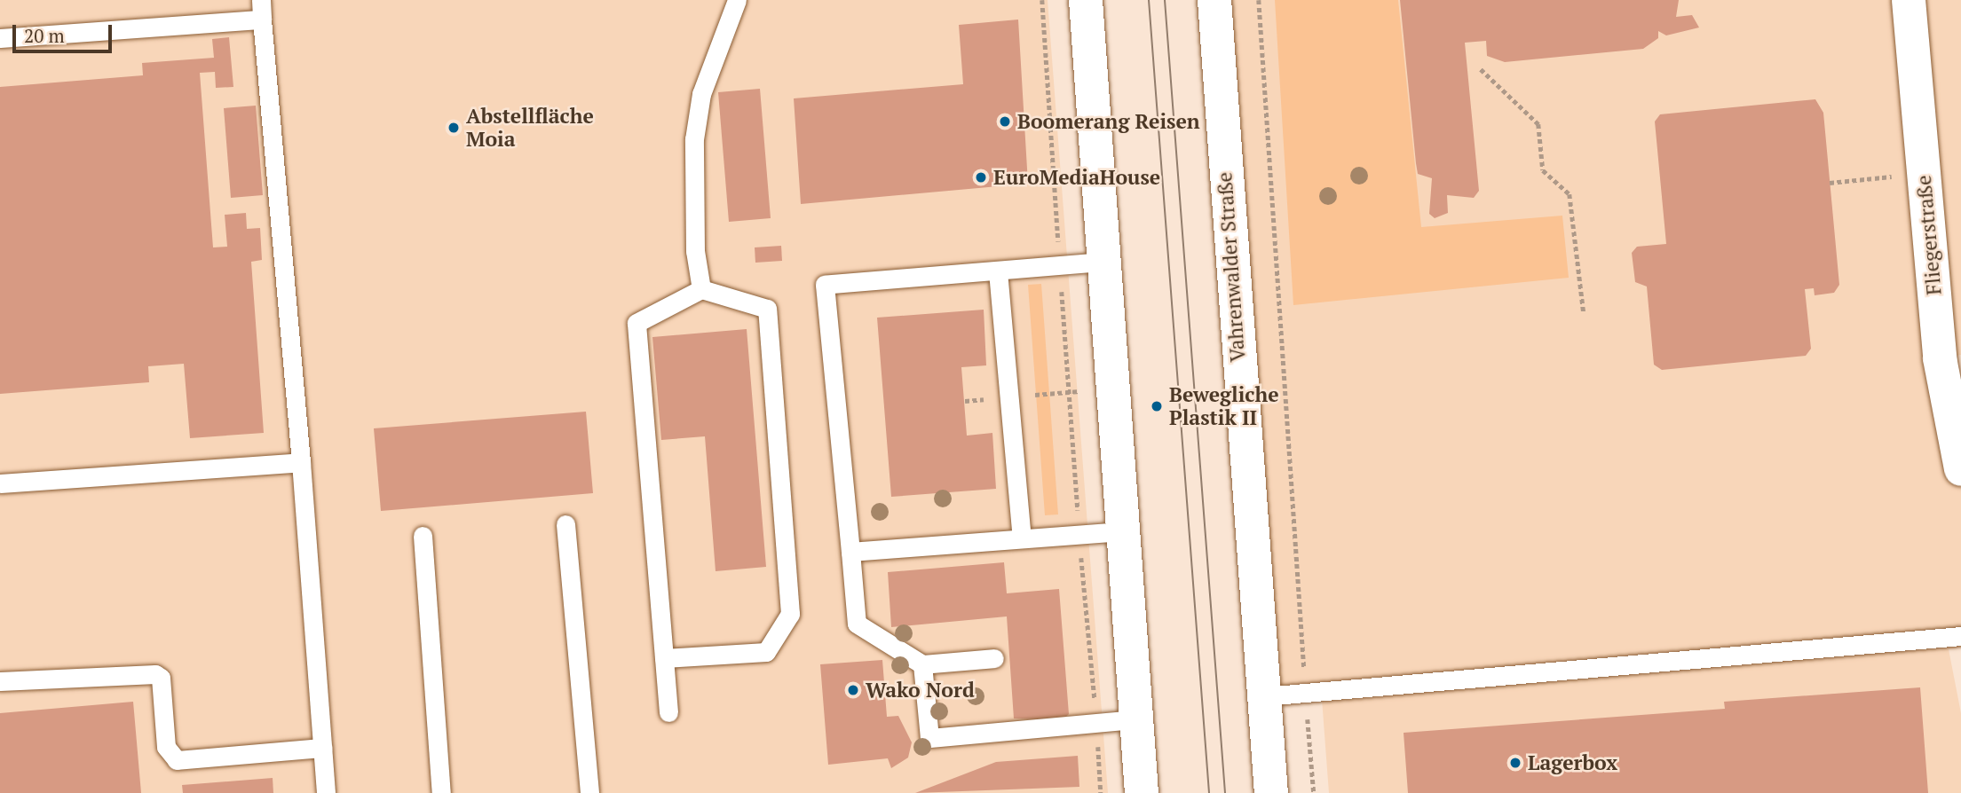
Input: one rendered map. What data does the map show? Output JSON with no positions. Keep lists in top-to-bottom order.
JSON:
{
  "streets": {
    "main road": ["Fliegerstraße", "Vahrenwalder Straße"]
  },
  "places": [
    "Boomerang Reisen",
    "Abstellfläche Moia",
    "EuroMediaHouse",
    "Bewegliche Plastik II",
    "Wako Nord",
    "Lagerbox"
  ],
  "scale_bar": "20 m"
}
